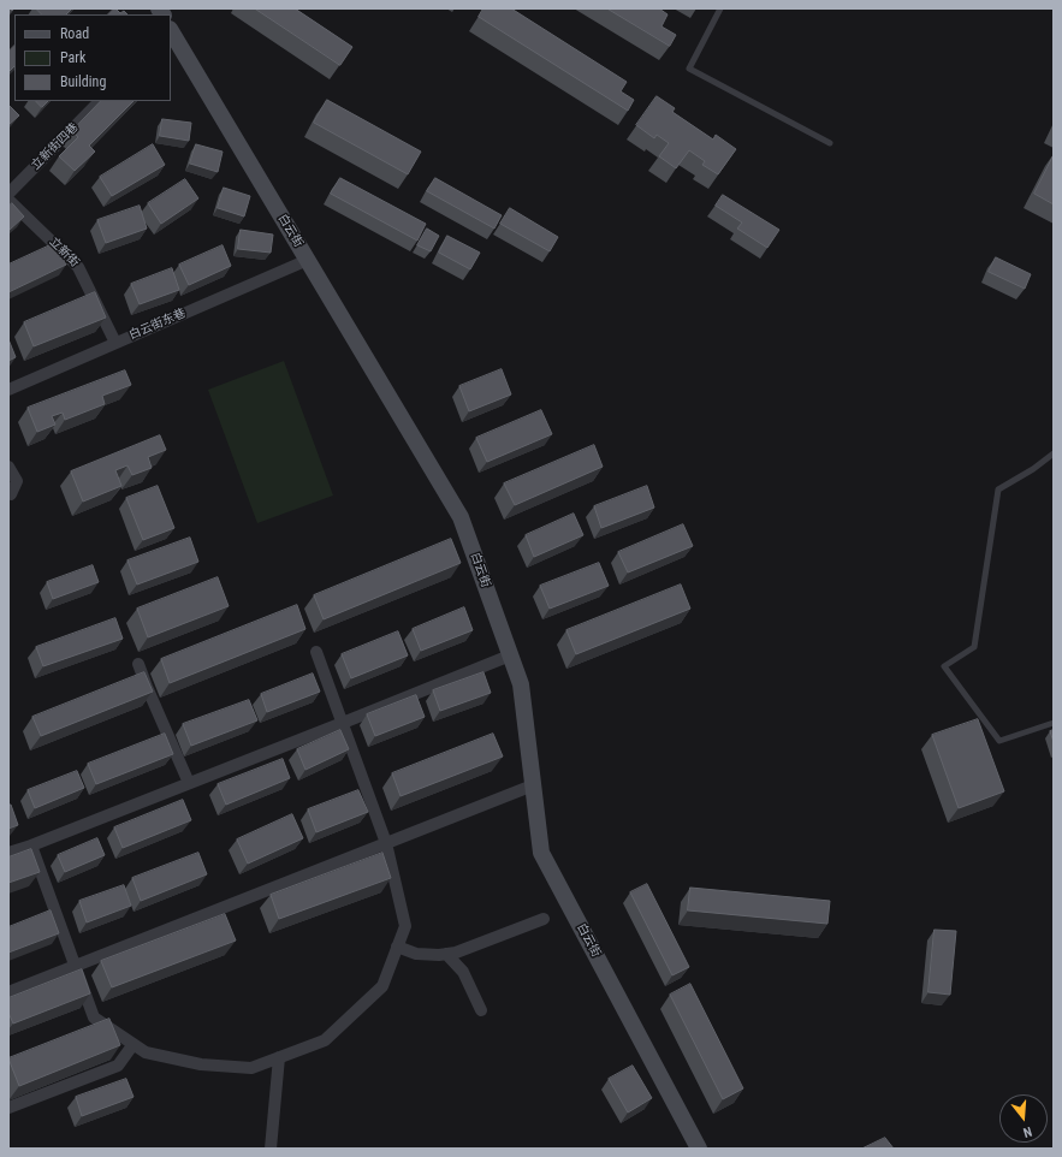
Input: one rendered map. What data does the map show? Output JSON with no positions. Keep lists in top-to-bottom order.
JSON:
{
  "streets": {
    "main road": ["白云街"],
    "street": ["立新街四巷", "立新街", "白云街东巷"]
  },
  "crossings": [
    ["白云街", "白云街东巷"],
    ["立新街", "白云街东巷"]
  ],
  "legend": ["Road", "Park", "Building"],
  "north": "bottom"
}
